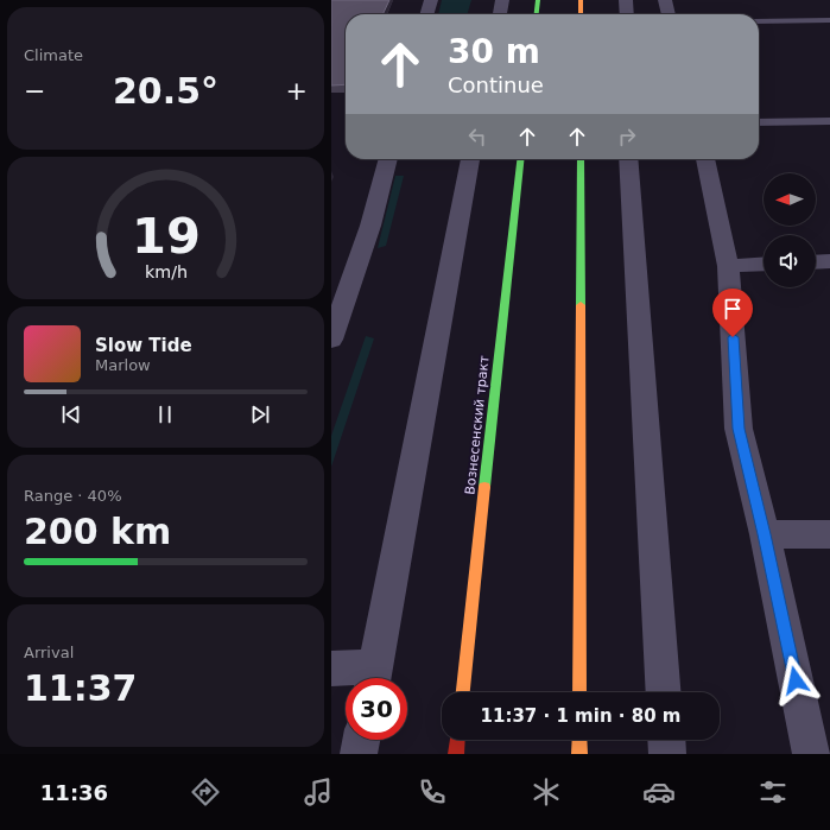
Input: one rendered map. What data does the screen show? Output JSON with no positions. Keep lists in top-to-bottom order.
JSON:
{
  "streets": {
    "main road": ["Вознесенский тракт"]
  },
  "north": "left",
  "page": {
    "tile": [
      "Climate",
      ["Range · 40%", "200 km"],
      ["Arrival", "11:37"]
    ],
    "turn": ["30 m", "Continue"],
    "heat": ["−", "20.5°", "+"],
    "song": ["Slow Tide", "Marlow"],
    "limit": "30",
    "trip": "11:37 · 1 min · 80 m",
    "tabs": "11:36",
    "gauge": ["19", "km/h"]
  }
}
